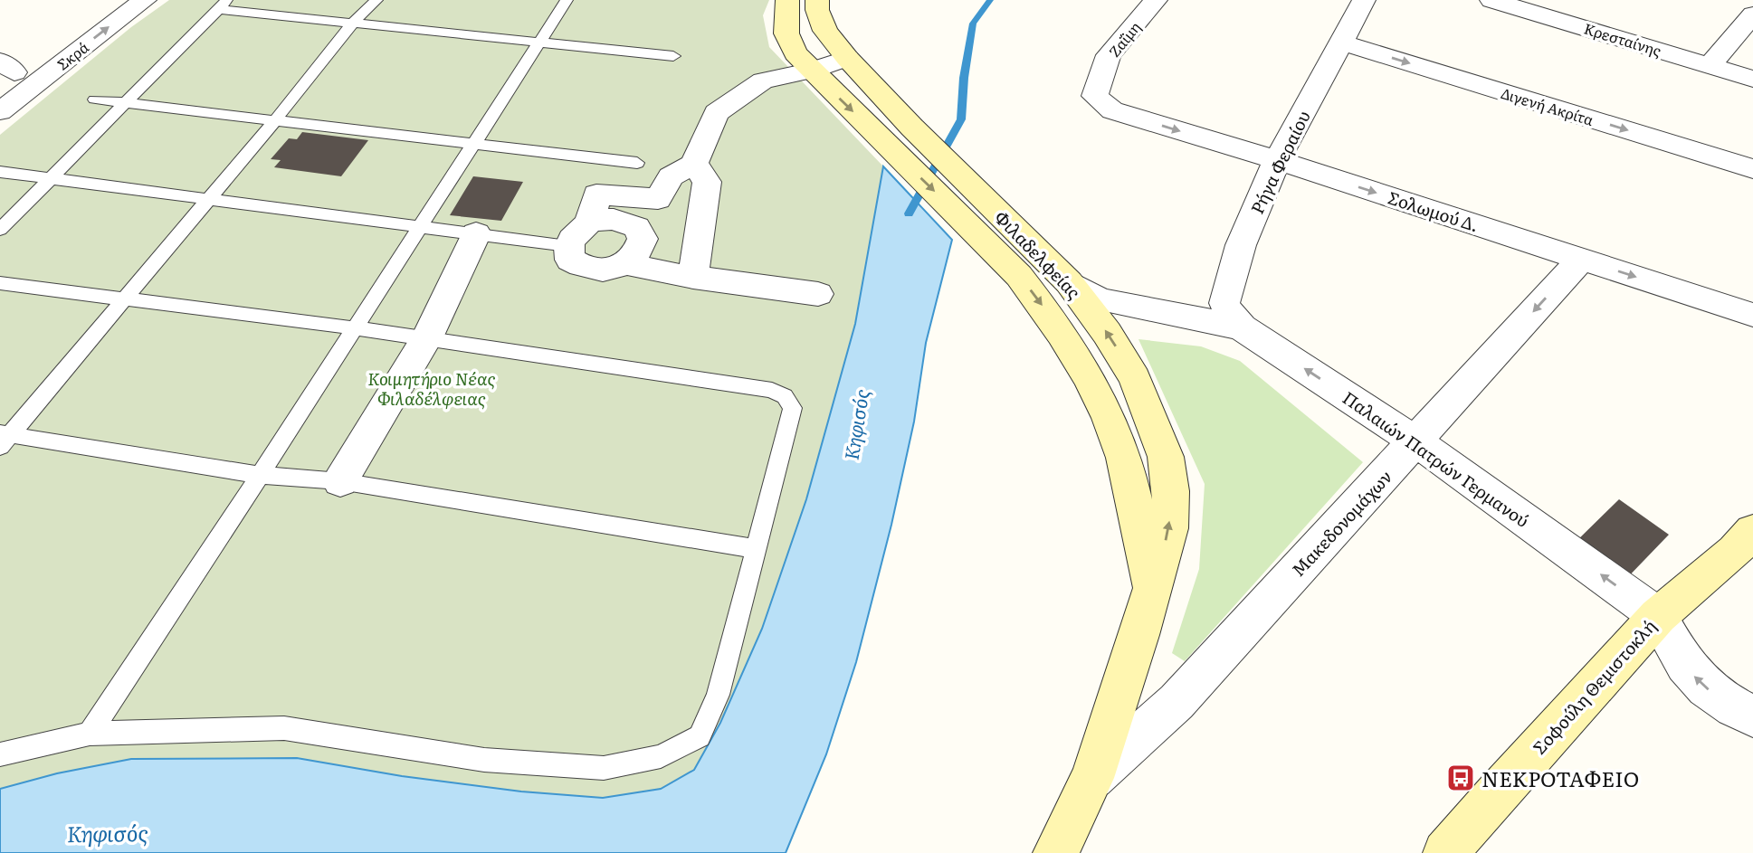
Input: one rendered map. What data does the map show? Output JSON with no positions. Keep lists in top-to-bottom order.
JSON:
{
  "streets": {
    "main road": ["Φιλαδελφείας", "Σοφούλη Θεμιστοκλή"],
    "street": [
      "Ζαΐμη",
      "Κρεσταίνης",
      "Σκρά",
      "Διγενή Ακρίτα",
      "Ρήγα Φεραίου",
      "Σολωμού Δ.",
      "Παλαιών Πατρών Γερμανού",
      "Μακεδονομάχων"
    ]
  },
  "crossings": [
    ["Ζαΐμη", "Σολωμού Δ."],
    ["Διγενή Ακρίτα", "Ρήγα Φεραίου"],
    ["Ρήγα Φεραίου", "Σολωμού Δ."],
    ["Ρήγα Φεραίου", "Παλαιών Πατρών Γερμανού"],
    ["Σολωμού Δ.", "Μακεδονομάχων"],
    ["Φιλαδελφείας", "Παλαιών Πατρών Γερμανού"],
    ["Φιλαδελφείας", "Μακεδονομάχων"],
    ["Παλαιών Πατρών Γερμανού", "Μακεδονομάχων"],
    ["Παλαιών Πατρών Γερμανού", "Σοφούλη Θεμιστοκλή"]
  ],
  "one_way": ["Διγενή Ακρίτα", "Σολωμού Δ.", "Παλαιών Πατρών Γερμανού"],
  "water": ["Κηφισός"],
  "parks": ["Κοιμητήριο Νέας Φιλαδέλφειας"],
  "places": {
    "bus stop": ["ΝΕΚΡΟΤΑΦΕΙΟ"]
  }
}
